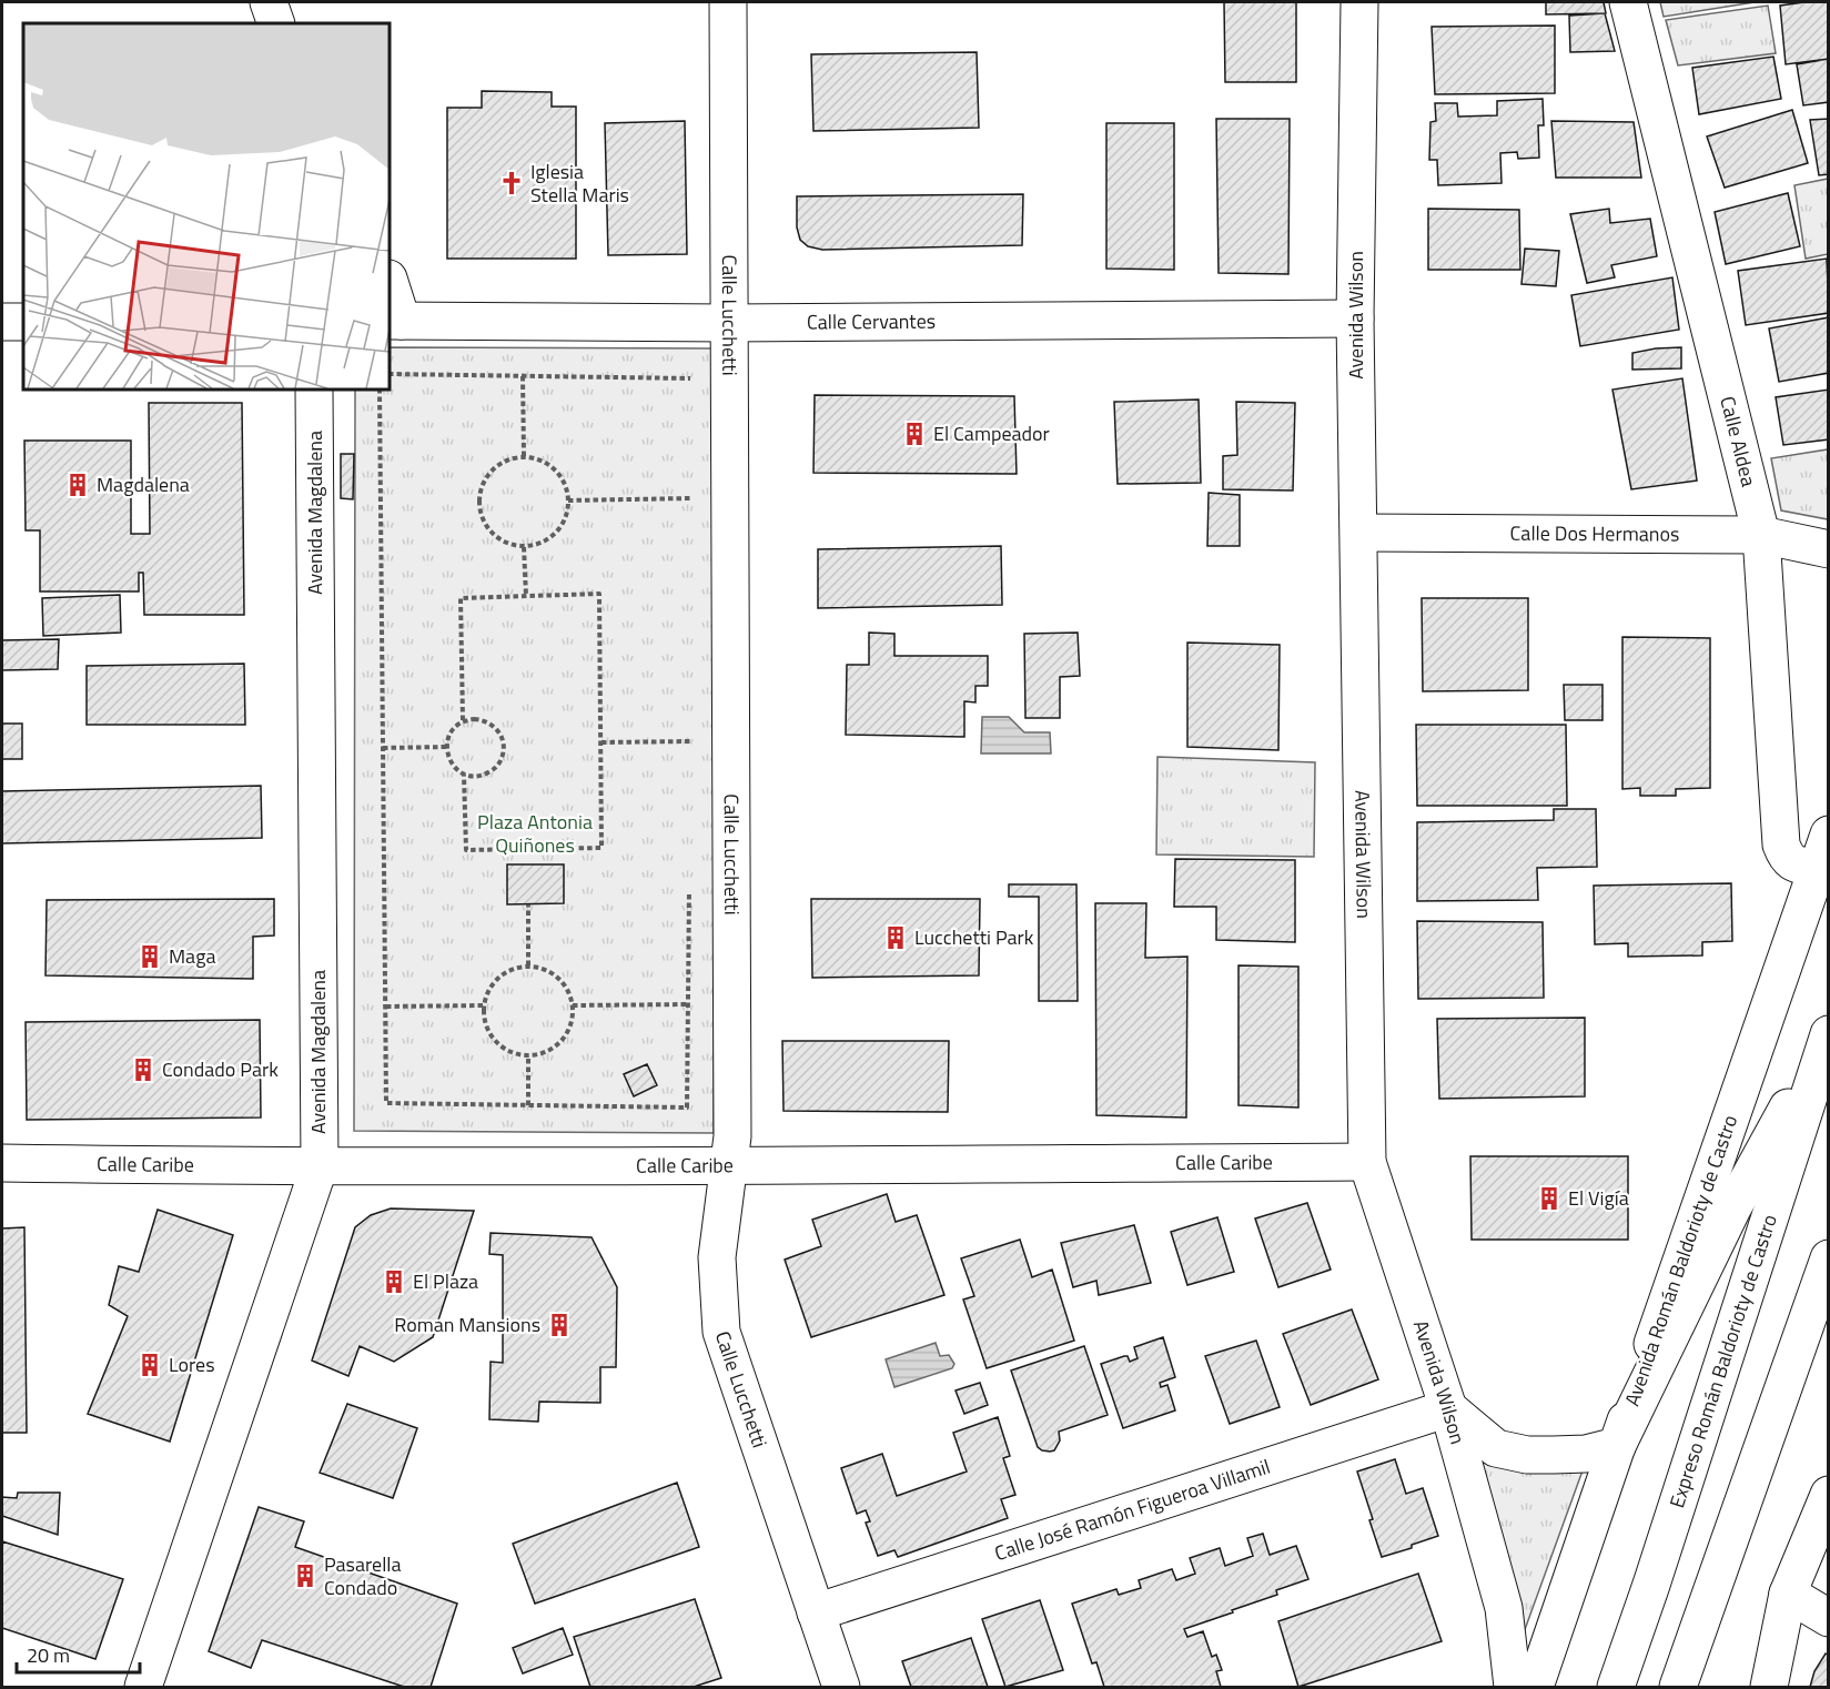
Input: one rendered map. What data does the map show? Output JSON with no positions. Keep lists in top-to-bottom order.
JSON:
{
  "streets": {
    "main road": [
      "Calle Lucchetti",
      "Avenida Wilson",
      "Calle Cervantes",
      "Calle Aldea",
      "Avenida Magdalena",
      "Calle Dos Hermanos",
      "Calle Caribe",
      "Avenida Román Baldorioty de Castro",
      "Expreso Román Baldorioty de Castro",
      "Calle José Ramón Figueroa Villamil"
    ]
  },
  "crossings": [
    ["Calle Lucchetti", "Calle Cervantes"],
    ["Calle Lucchetti", "Calle Caribe"],
    ["Calle Lucchetti", "Calle José Ramón Figueroa Villamil"],
    ["Avenida Wilson", "Calle Cervantes"],
    ["Avenida Wilson", "Calle Dos Hermanos"],
    ["Avenida Wilson", "Calle Caribe"],
    ["Avenida Wilson", "Calle José Ramón Figueroa Villamil"],
    ["Calle Aldea", "Calle Dos Hermanos"],
    ["Calle Aldea", "Avenida Román Baldorioty de Castro"],
    ["Avenida Magdalena", "Calle Caribe"]
  ],
  "parks": ["Plaza Antonia Quiñones"],
  "places": {
    "church": ["Iglesia Stella Maris"],
    "building": [
      "El Campeador",
      "Magdalena",
      "Lucchetti Park",
      "Maga",
      "Condado Park",
      "El Vigía",
      "El Plaza",
      "Roman Mansions",
      "Lores",
      "Pasarella Condado"
    ]
  },
  "scale_bar": "20 m"
}
